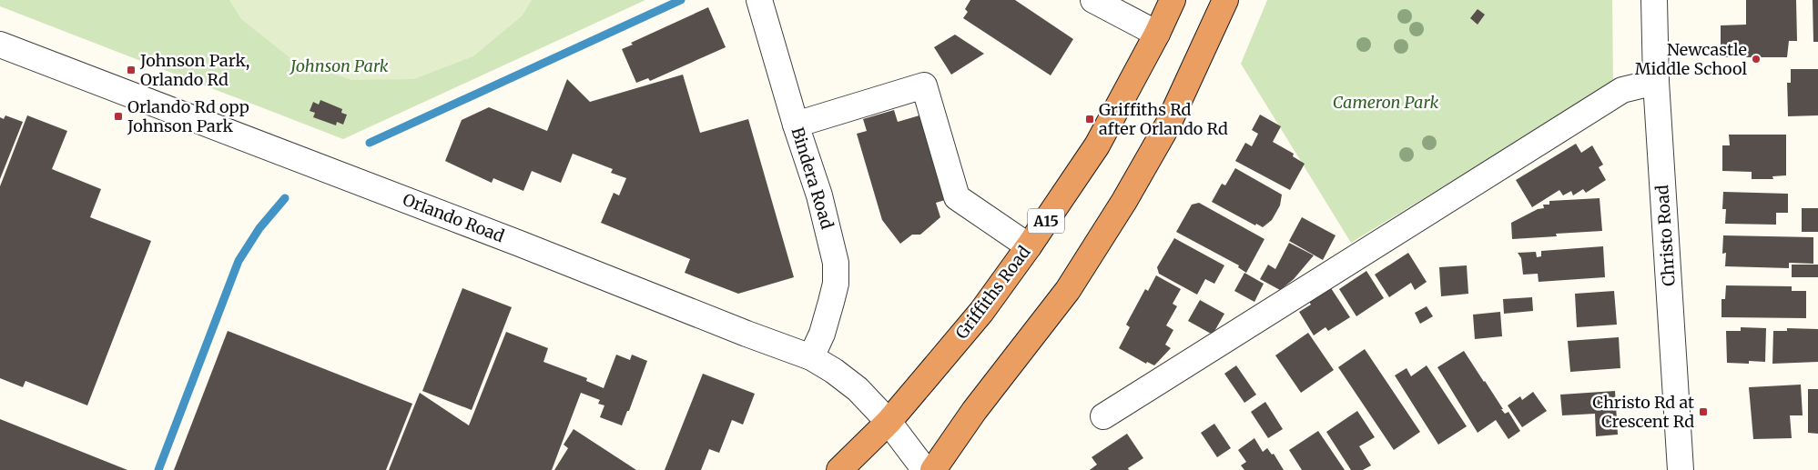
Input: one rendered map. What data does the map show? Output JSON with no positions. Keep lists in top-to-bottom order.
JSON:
{
  "streets": {
    "highway": ["A15", "Griffiths Road"],
    "street": ["Bindera Road", "Orlando Road", "Christo Road"]
  },
  "crossings": [
    ["Bindera Road", "Orlando Road"],
    ["Orlando Road", "Griffiths Road"]
  ],
  "parks": ["Johnson Park", "Cameron Park"],
  "places": {
    "other": ["Newcastle Middle School"],
    "transit": [
      "Johnson Park, Orlando Rd",
      "Orlando Rd opp Johnson Park",
      "Griffiths Rd after Orlando Rd",
      "Christo Rd at Crescent Rd"
    ]
  }
}
